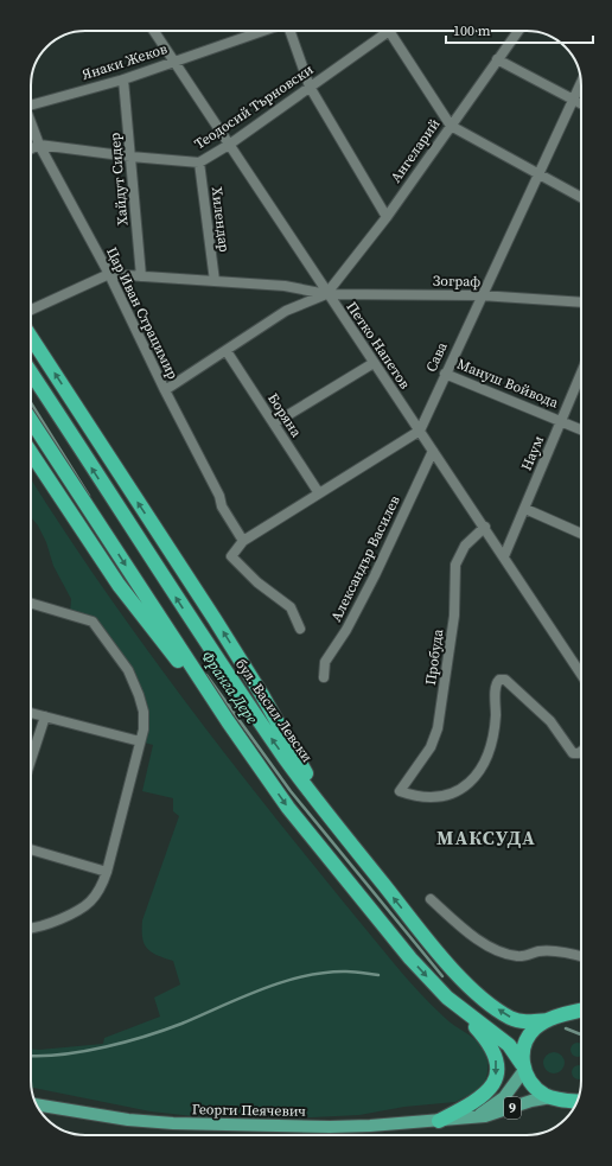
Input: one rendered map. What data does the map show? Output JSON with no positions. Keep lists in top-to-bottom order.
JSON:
{
  "streets": {
    "highway": ["бул. Васил Левски", "9"],
    "main road": ["Георги Пеячевич"],
    "street": [
      "Янаки Жеков",
      "Теодосий Търновски",
      "Ангеларий",
      "Хайдут Сидер",
      "Хилендар",
      "Зограф",
      "Цар Иван Страцимир",
      "Петко Напетов",
      "Сава",
      "Mануш Войвода",
      "Боряна",
      "Наум",
      "Александър Василев",
      "Прoбудa"
    ]
  },
  "crossings": [
    ["Янаки Жеков", "Хайдут Сидер"],
    ["Янаки Жеков", "Петко Напетов"],
    ["Теодосий Търновски", "Хайдут Сидер"],
    ["Теодосий Търновски", "Хилендар"],
    ["Теодосий Търновски", "Цар Иван Страцимир"],
    ["Теодосий Търновски", "Петко Напетов"],
    ["Ангеларий", "Зограф"],
    ["Ангеларий", "Петко Напетов"],
    ["Зограф", "Петко Напетов"],
    ["Зограф", "Сава"],
    ["Петко Напетов", "Сава"],
    ["Петко Напетов", "Наум"],
    ["Петко Напетов", "Александър Василев"],
    ["Петко Напетов", "Прoбудa"],
    ["Сава", "Mануш Войвода"],
    ["Mануш Войвода", "Наум"],
    ["бул. Васил Левски", "9"],
    ["9", "Георги Пеячевич"]
  ],
  "districts": ["МАКСУДА"],
  "water": ["Франга Дере"],
  "scale_bar": "100 m"
}
